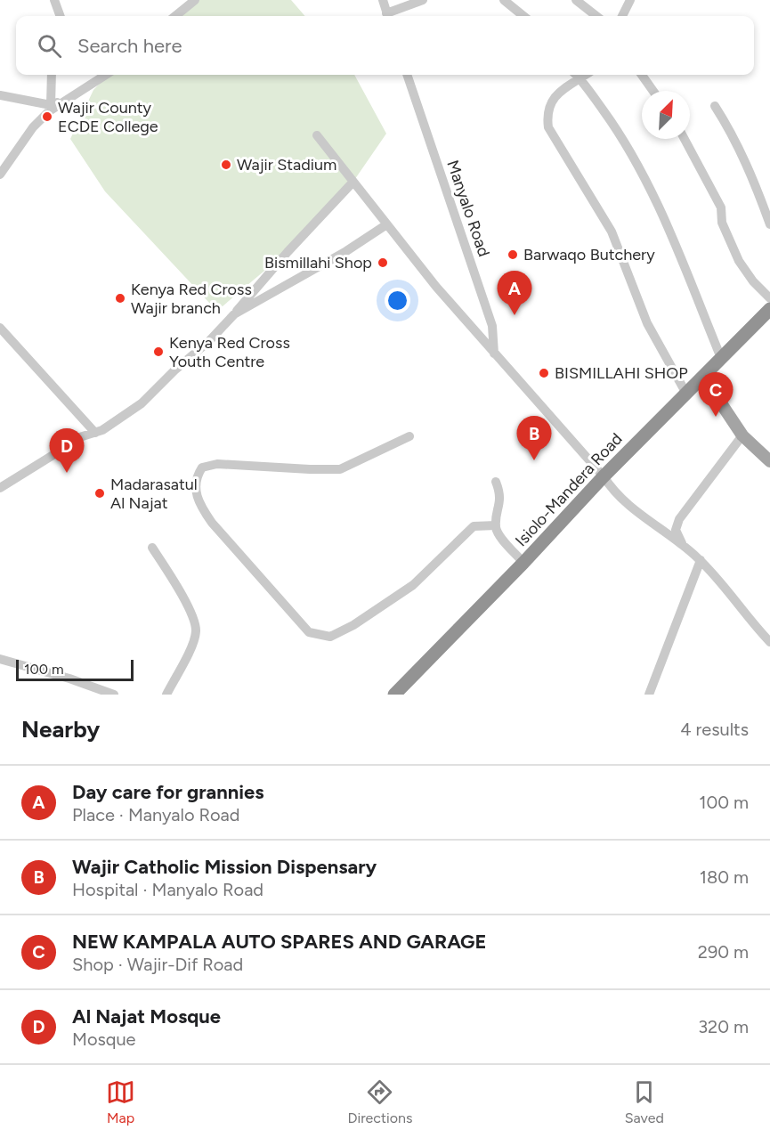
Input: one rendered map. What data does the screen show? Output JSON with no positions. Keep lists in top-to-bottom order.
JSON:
{
  "streets": {
    "highway": ["Isiolo-Mandera Road"],
    "street": ["Manyalo Road"]
  },
  "places": [
    "Wajir County ECDE College",
    "Wajir Stadium",
    "Barwaqo Butchery",
    "Bismillahi Shop",
    "Kenya Red Cross Wajir branch",
    "Kenya Red Cross Youth Centre",
    "BISMILLAHI SHOP",
    "Madarasatul Al Najat"
  ],
  "scale_bar": "100 m",
  "north": "top right",
  "page": {
    "search": "Search here",
    "pins": [
      "A",
      "C",
      "B",
      "D"
    ],
    "scale": "100 m",
    "heading": ["Nearby", "4 results"],
    "list": [
      {
        "mark": "A",
        "name": "Day care for grannies",
        "note": "Place · Manyalo Road",
        "value": "100 m"
      },
      {
        "mark": "B",
        "name": "Wajir Catholic Mission Dispensary",
        "note": "Hospital · Manyalo Road",
        "value": "180 m"
      },
      {
        "mark": "C",
        "name": "NEW KAMPALA AUTO SPARES AND GARAGE",
        "note": "Shop · Wajir-Dif Road",
        "value": "290 m"
      },
      {
        "mark": "D",
        "name": "Al Najat Mosque",
        "note": "Mosque",
        "value": "320 m"
      }
    ],
    "nav": ["Map", "Directions", "Saved"]
  }
}
